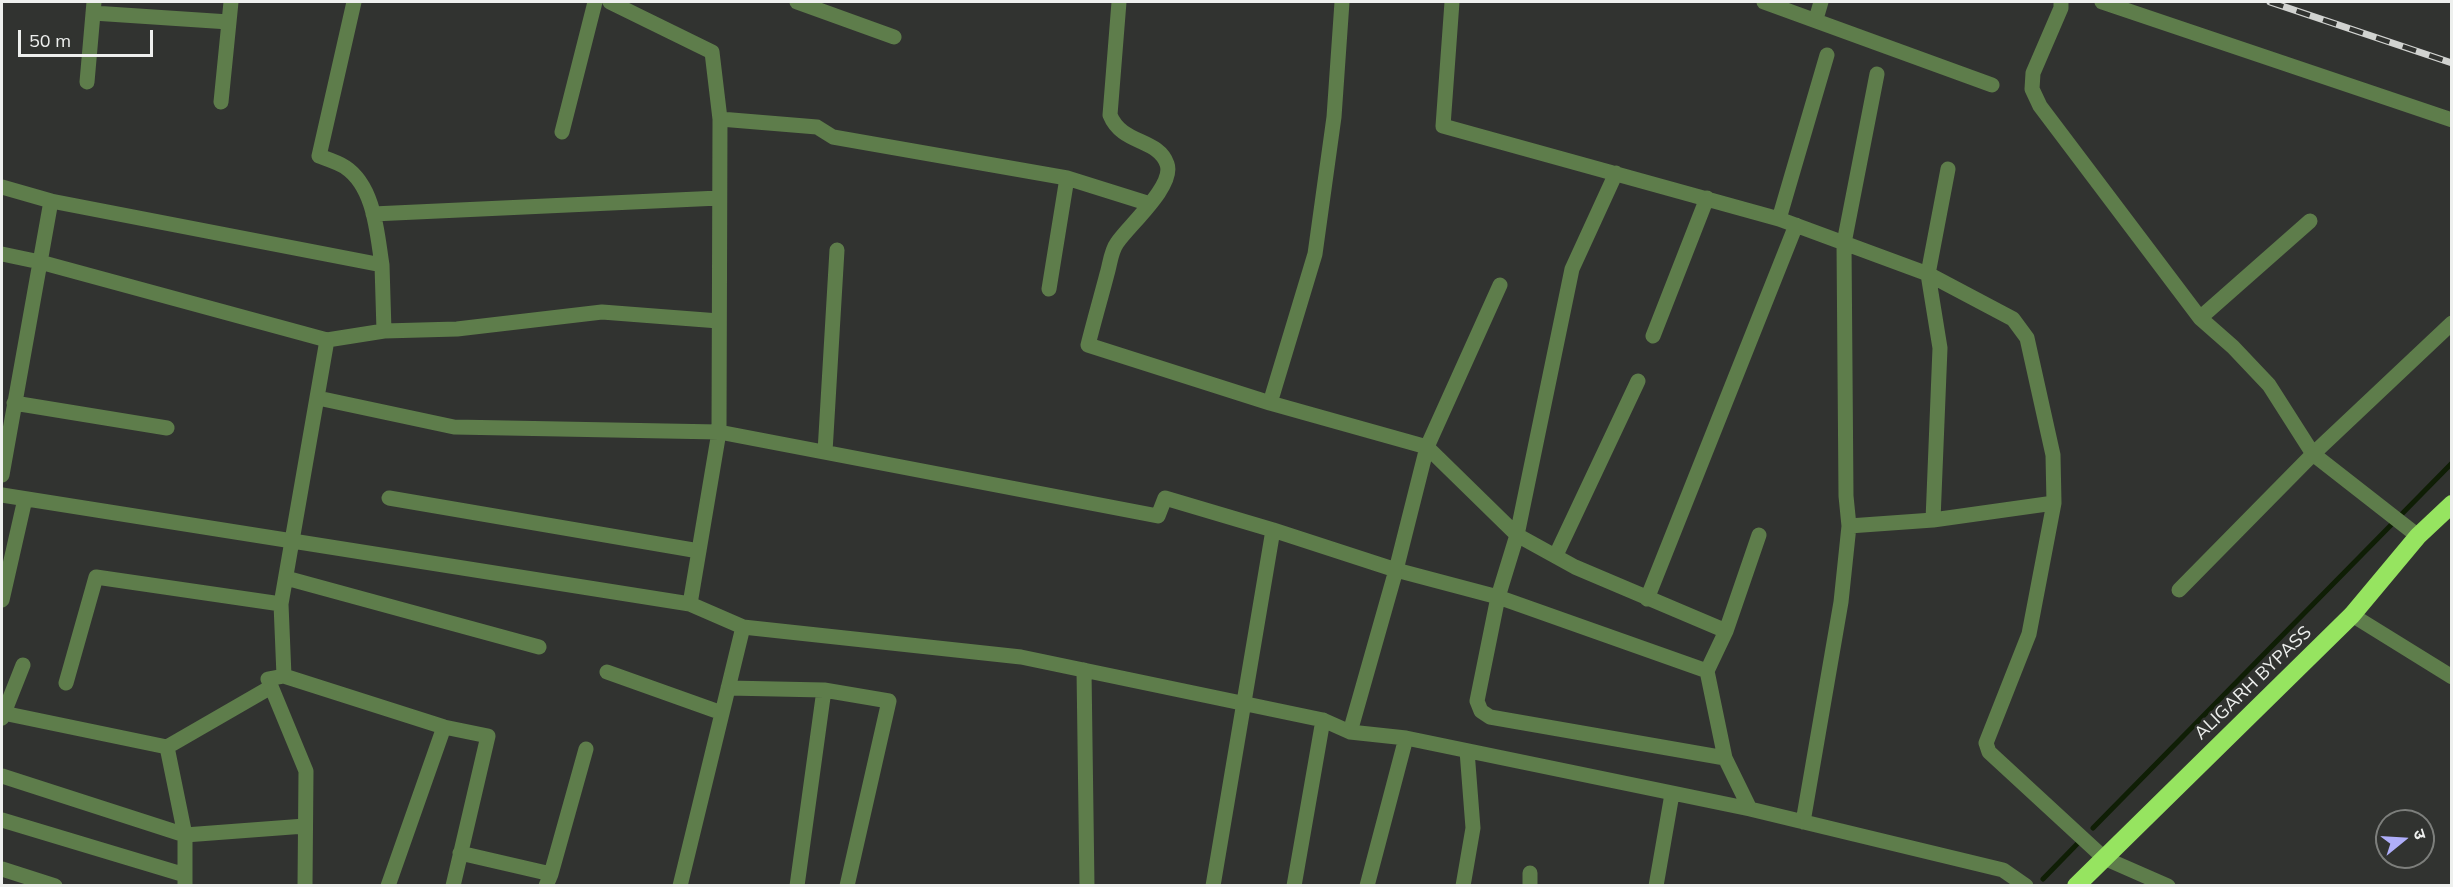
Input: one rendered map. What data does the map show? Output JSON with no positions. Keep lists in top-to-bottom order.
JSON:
{
  "streets": {
    "highway": ["ALIGARH BYPASS"]
  },
  "scale_bar": "50 m",
  "north": "right"
}
